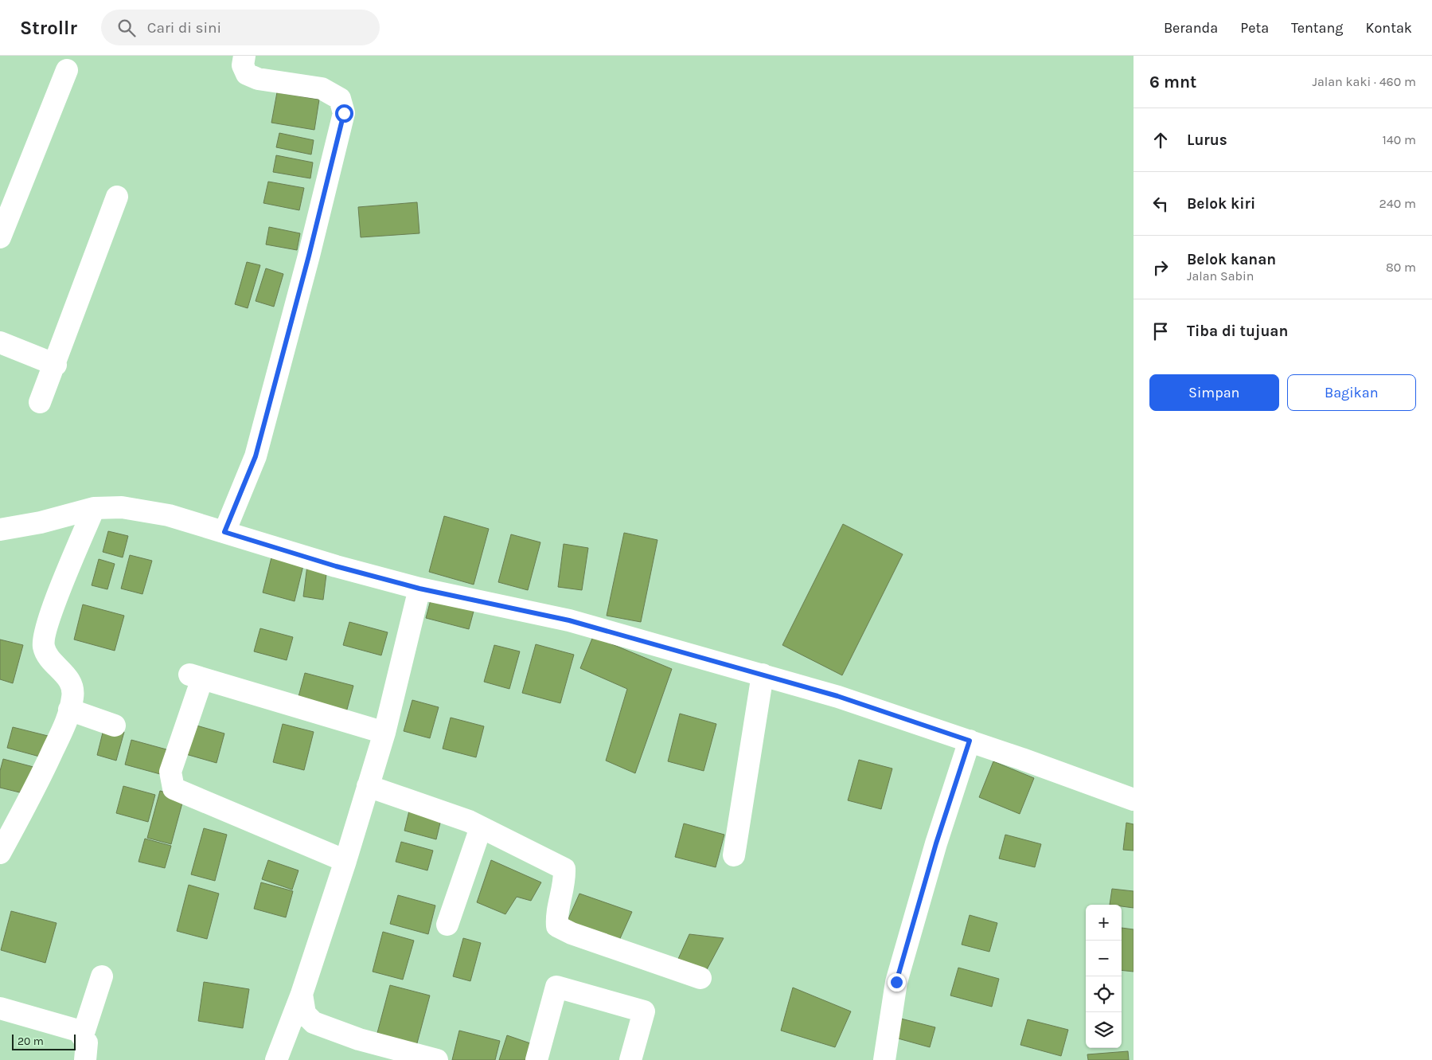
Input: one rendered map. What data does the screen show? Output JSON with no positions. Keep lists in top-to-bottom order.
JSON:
{
  "scale_bar": "20 m",
  "page": {
    "header": "Strollr",
    "search": "Cari di sini",
    "nav": [
      "Beranda",
      "Peta",
      "Tentang",
      "Kontak"
    ],
    "heading": ["6 mnt", "Jalan kaki · 460 m"],
    "list": [
      ["Lurus", "140 m"],
      ["Belok kiri", "240 m"],
      ["Belok kanan", "Jalan Sabin", "80 m"],
      "Tiba di tujuan"
    ],
    "buttons": ["Simpan", "Bagikan"],
    "map_buttons": ["+", "−"],
    "scale": "20 m"
  }
}
